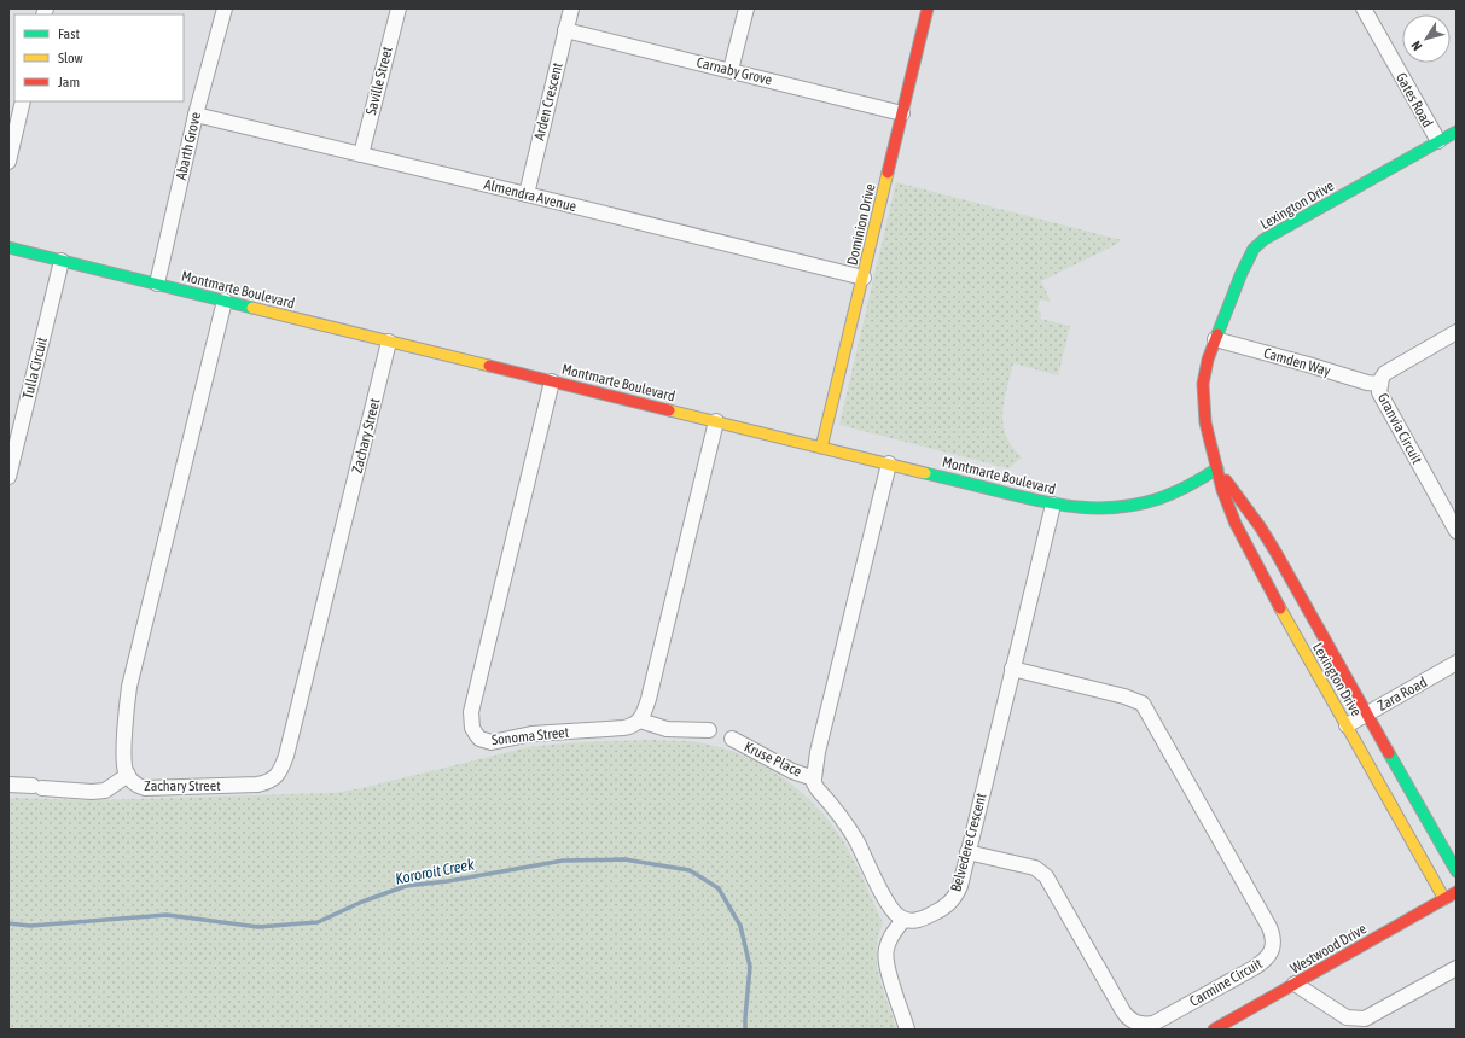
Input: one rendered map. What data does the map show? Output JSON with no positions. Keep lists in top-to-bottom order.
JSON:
{
  "streets": {
    "street": [
      "Carnaby Grove",
      "Saville Street",
      "Gates Road",
      "Arden Crescent",
      "Abarth Grove",
      "Almendra Avenue",
      "Lexington Drive",
      "Dominion Drive",
      "Montmarte Boulevard",
      "Camden Way",
      "Tulla Circuit",
      "Granvia Circuit",
      "Zachary Street",
      "Zara Road",
      "Sonoma Street",
      "Kruse Place",
      "Belvedere Crescent",
      "Westwood Drive",
      "Carmine Circuit"
    ]
  },
  "crossings": [
    ["Carnaby Grove", "Arden Crescent"],
    ["Carnaby Grove", "Dominion Drive"],
    ["Saville Street", "Almendra Avenue"],
    ["Gates Road", "Lexington Drive"],
    ["Arden Crescent", "Almendra Avenue"],
    ["Abarth Grove", "Almendra Avenue"],
    ["Abarth Grove", "Montmarte Boulevard"],
    ["Almendra Avenue", "Dominion Drive"],
    ["Lexington Drive", "Montmarte Boulevard"],
    ["Lexington Drive", "Camden Way"],
    ["Lexington Drive", "Zara Road"],
    ["Lexington Drive", "Westwood Drive"],
    ["Dominion Drive", "Montmarte Boulevard"],
    ["Montmarte Boulevard", "Tulla Circuit"],
    ["Montmarte Boulevard", "Zachary Street"],
    ["Montmarte Boulevard", "Sonoma Street"],
    ["Montmarte Boulevard", "Belvedere Crescent"],
    ["Camden Way", "Granvia Circuit"],
    ["Belvedere Crescent", "Carmine Circuit"]
  ],
  "water": ["Kororoit Creek"],
  "legend": ["Fast", "Slow", "Jam"],
  "north": "bottom left"
}
